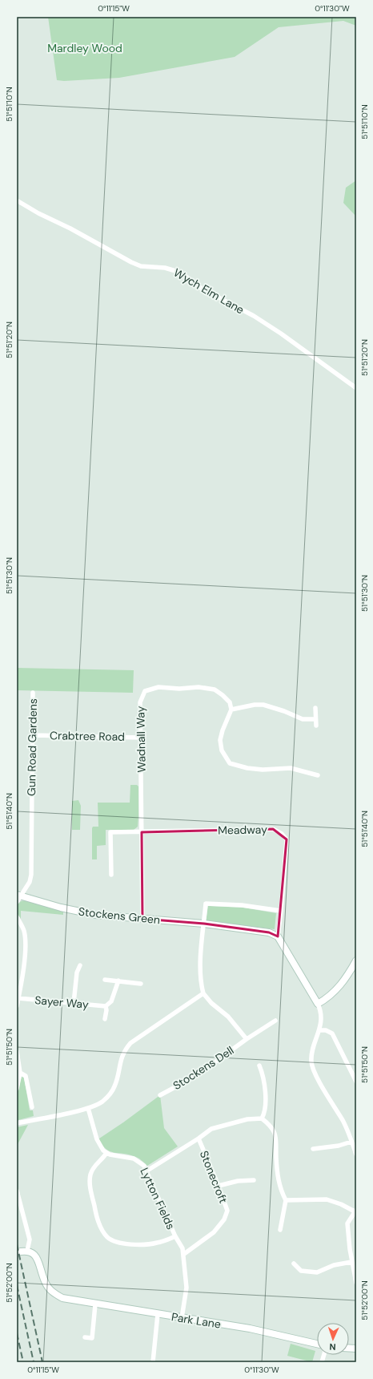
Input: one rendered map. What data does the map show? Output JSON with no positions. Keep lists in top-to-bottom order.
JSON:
{
  "streets": {
    "street": [
      "Wych Elm Lane",
      "Crabtree Road",
      "Wadnall Way",
      "Gun Road Gardens",
      "Meadway",
      "Stockens Green",
      "Sayer Way",
      "Stockens Dell",
      "Stonecroft",
      "Lytton Fields",
      "Park Lane"
    ]
  },
  "crossings": [
    ["Crabtree Road", "Wadnall Way"],
    ["Crabtree Road", "Gun Road Gardens"],
    ["Wadnall Way", "Meadway"],
    ["Wadnall Way", "Stockens Green"],
    ["Gun Road Gardens", "Stockens Green"],
    ["Stonecroft", "Lytton Fields"],
    ["Lytton Fields", "Park Lane"]
  ],
  "parks": ["Mardley Wood"],
  "north": "bottom",
  "coordinates": [
    "0°11'15\"W",
    "0°11'30\"W",
    "51°51'10\"N",
    "51°51'20\"N",
    "51°51'30\"N",
    "51°51'40\"N",
    "51°51'50\"N",
    "51°52'00\"N"
  ]
}
